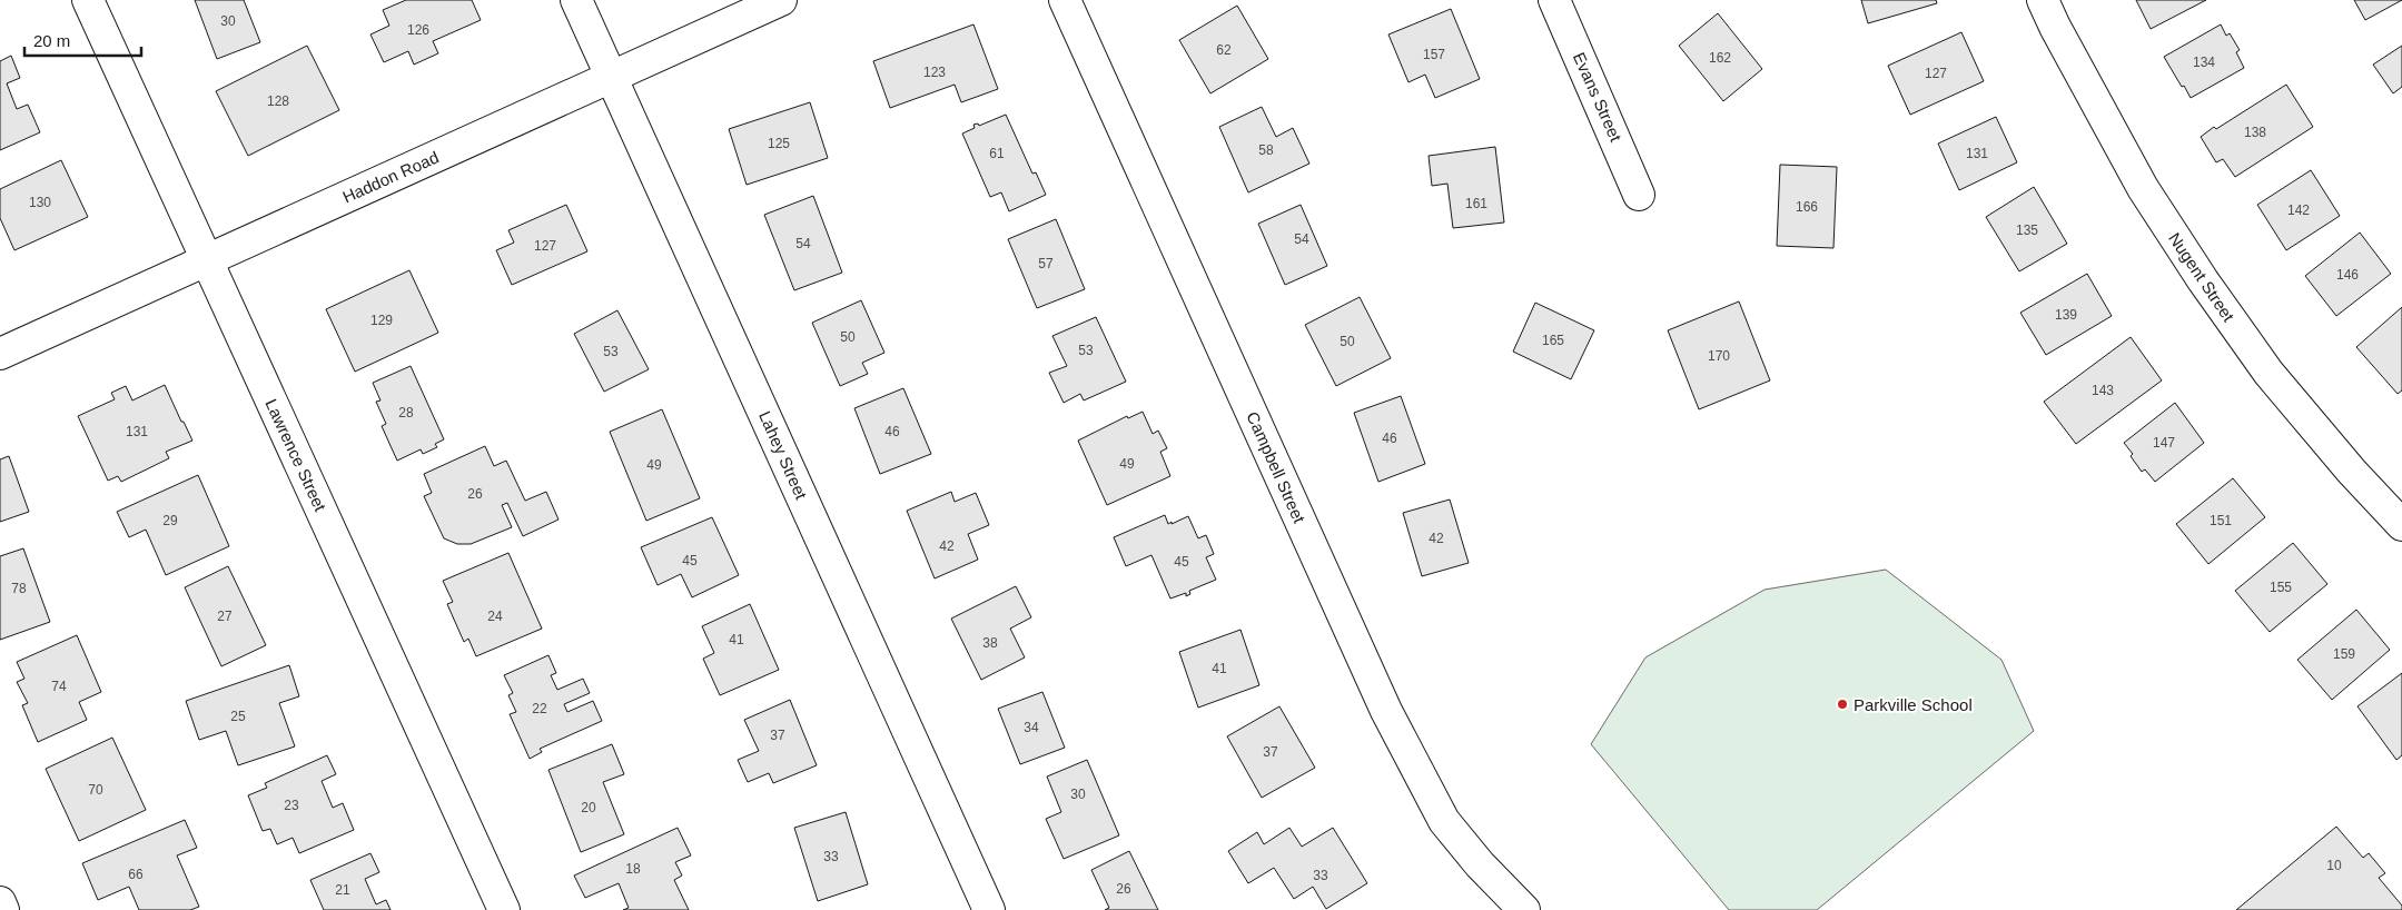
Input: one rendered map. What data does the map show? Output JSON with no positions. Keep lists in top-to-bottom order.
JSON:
{
  "streets": {
    "street": [
      "Evans Street",
      "Haddon Road",
      "Nugent Street",
      "Lawrence Street",
      "Lahey Street",
      "Campbell Street"
    ]
  },
  "crossings": [
    ["Haddon Road", "Lawrence Street"],
    ["Haddon Road", "Lahey Street"]
  ],
  "places": ["Parkville School"],
  "house_numbers": [
    "30",
    "126",
    "62",
    "157",
    "162",
    "134",
    "123",
    "127",
    "128",
    "138",
    "125",
    "58",
    "61",
    "131",
    "130",
    "161",
    "166",
    "142",
    "135",
    "54",
    "54",
    "127",
    "57",
    "146",
    "139",
    "129",
    "50",
    "165",
    "50",
    "53",
    "53",
    "170",
    "143",
    "28",
    "131",
    "46",
    "46",
    "147",
    "49",
    "49",
    "26",
    "29",
    "151",
    "42",
    "42",
    "45",
    "45",
    "155",
    "78",
    "27",
    "24",
    "41",
    "38",
    "159",
    "41",
    "74",
    "22",
    "25",
    "34",
    "37",
    "37",
    "70",
    "30",
    "23",
    "20",
    "33",
    "10",
    "18",
    "66",
    "33",
    "26",
    "21"
  ],
  "scale_bar": "20 m"
}
